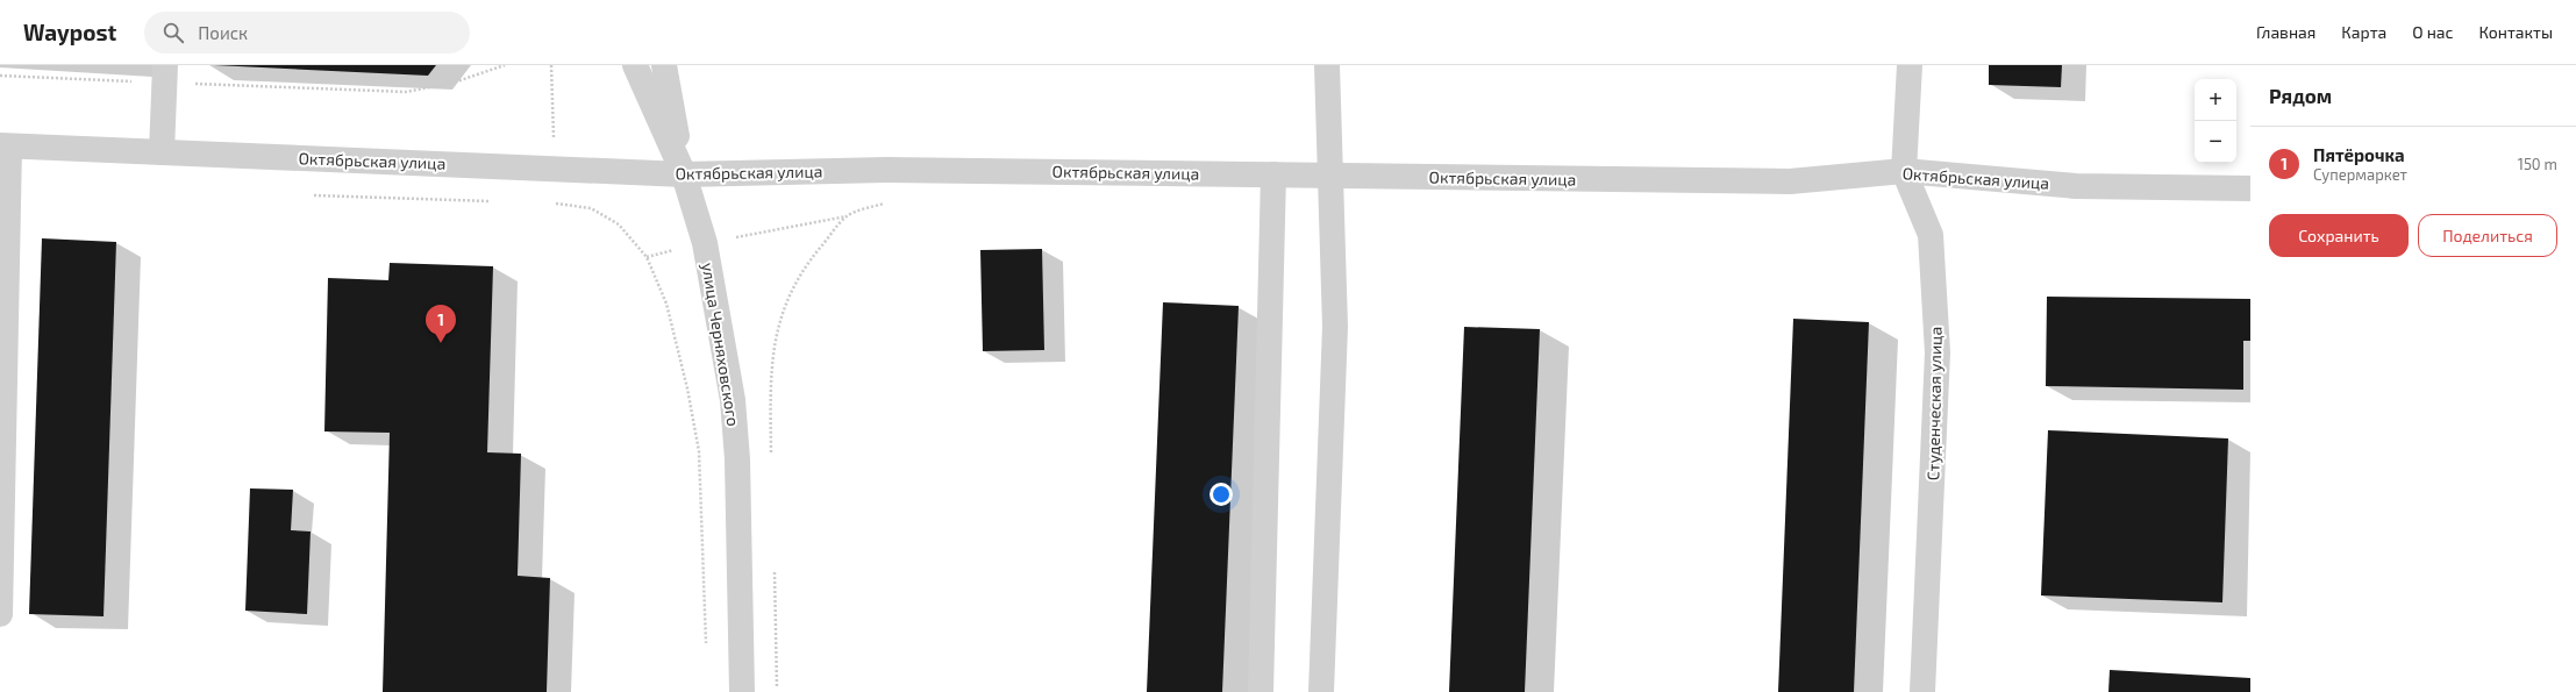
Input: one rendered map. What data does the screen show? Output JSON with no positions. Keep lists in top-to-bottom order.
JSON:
{
  "streets": {
    "street": ["Октябрьская улица", "улица Черняховского", "Студенческая улица"]
  },
  "crossings": [
    ["Октябрьская улица", "улица Черняховского"],
    ["Октябрьская улица", "Студенческая улица"]
  ],
  "page": {
    "header": "Waypost",
    "search": "Поиск",
    "nav": [
      "Главная",
      "Карта",
      "О нас",
      "Контакты"
    ],
    "heading": "Рядом",
    "map_buttons": ["+", "−"],
    "list": [
      {
        "mark": "1",
        "name": "Пятёрочка",
        "note": "Супермаркет",
        "value": "150 m"
      }
    ],
    "buttons": ["Сохранить", "Поделиться"],
    "pins": "1"
  }
}
